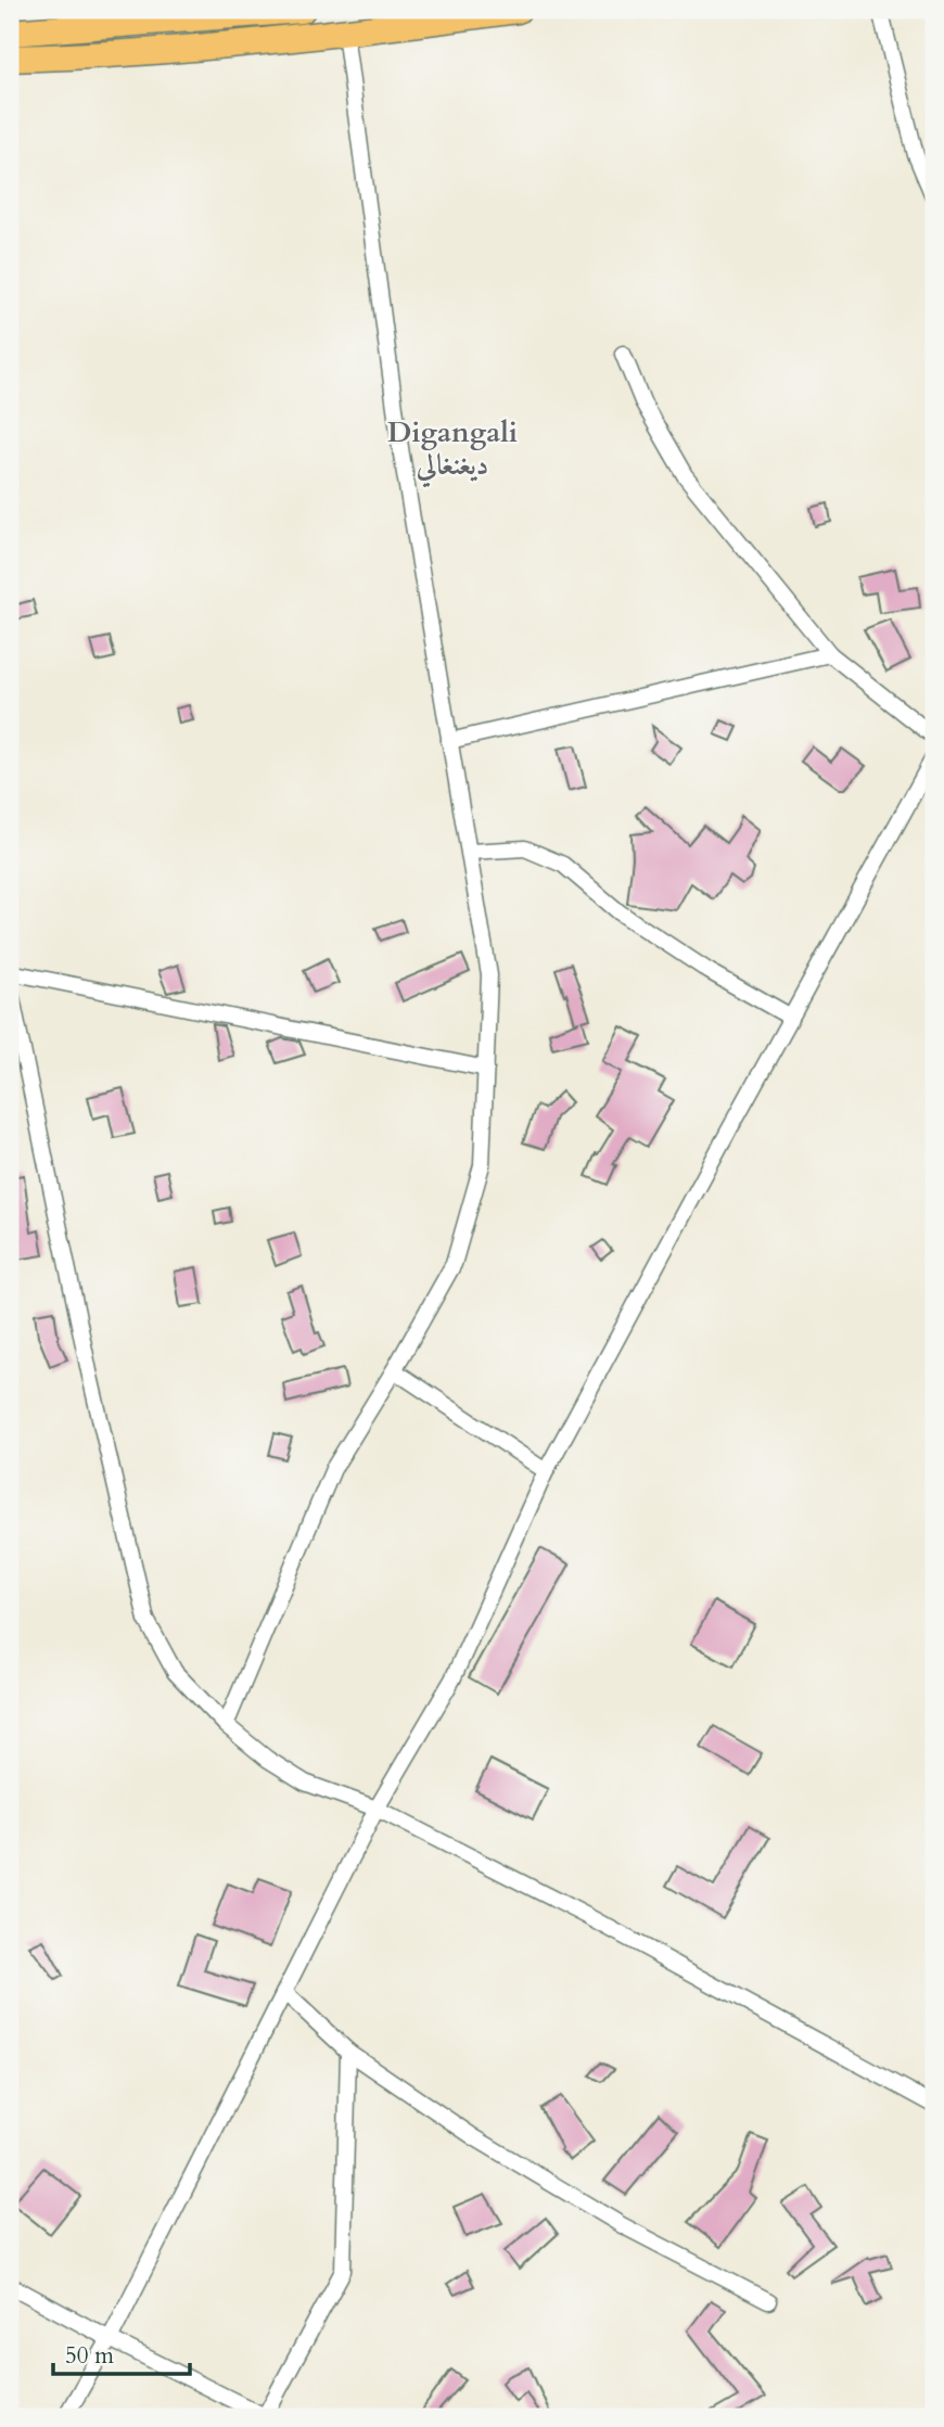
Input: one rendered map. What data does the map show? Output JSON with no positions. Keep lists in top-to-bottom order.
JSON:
{
  "districts": ["Digangali ديغنغالي"],
  "scale_bar": "50 m"
}
